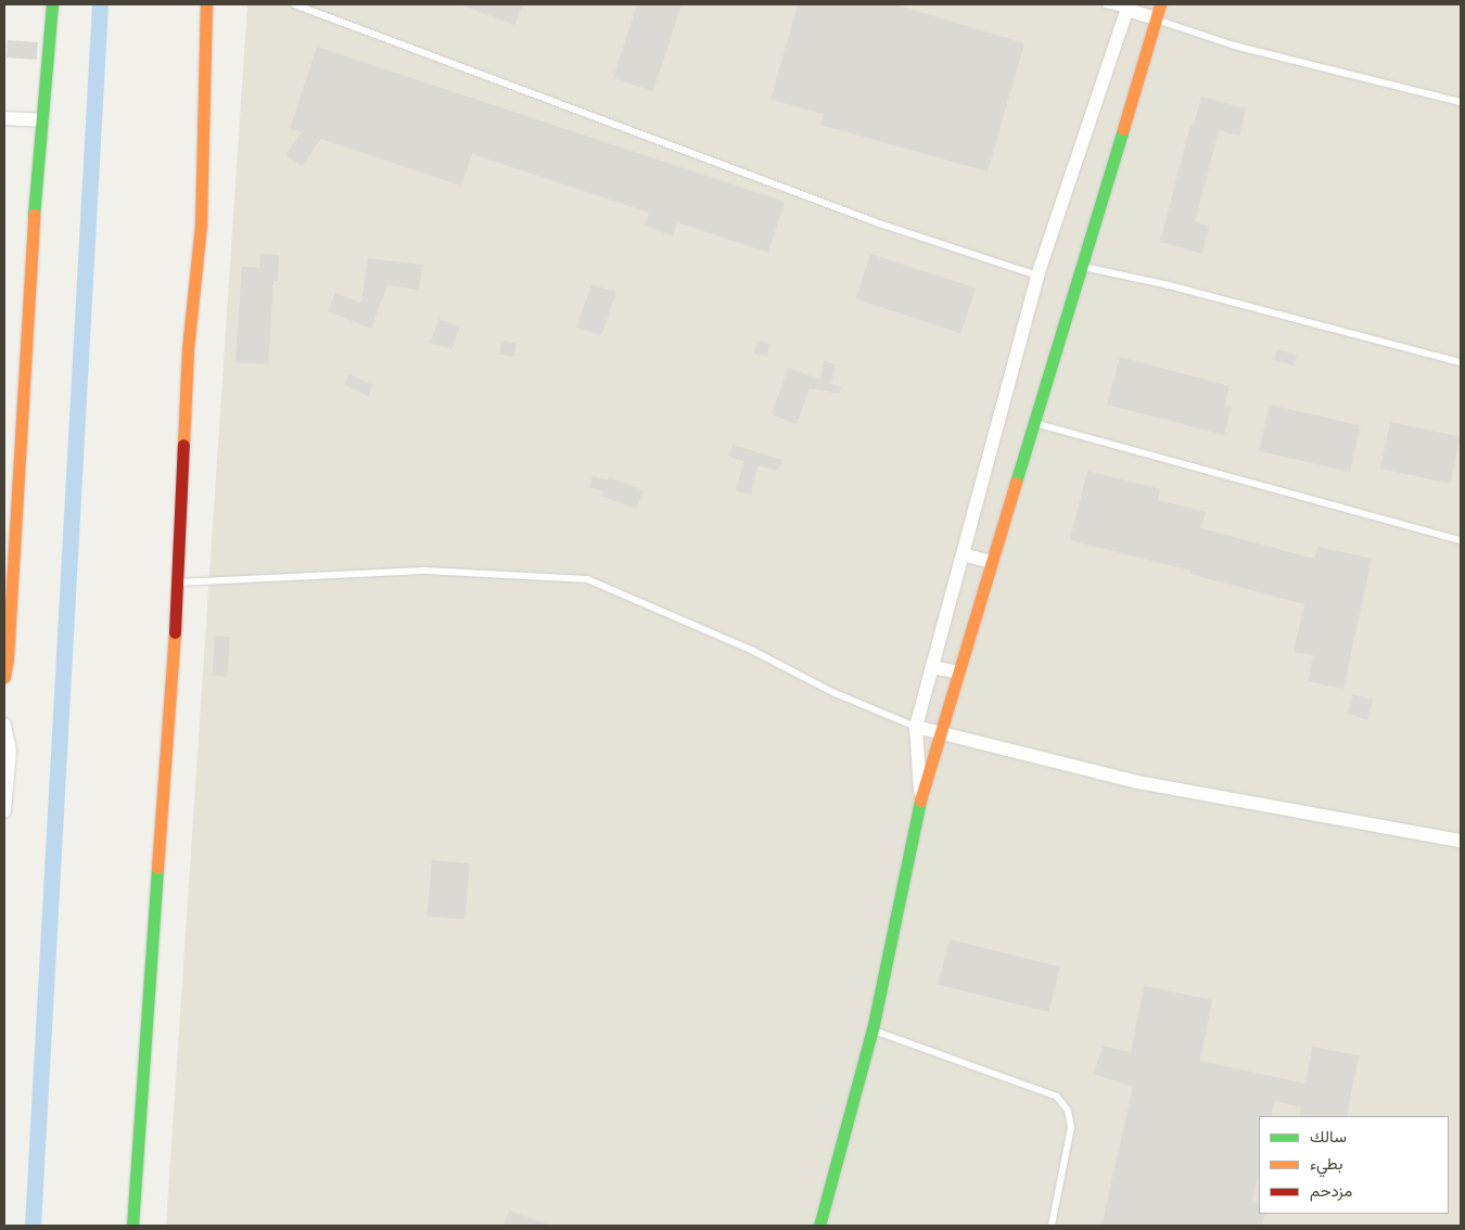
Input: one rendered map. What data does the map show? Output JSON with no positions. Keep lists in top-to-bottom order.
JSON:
{
  "legend": ["سالك", "بطيء", "مزدحم"]
}
